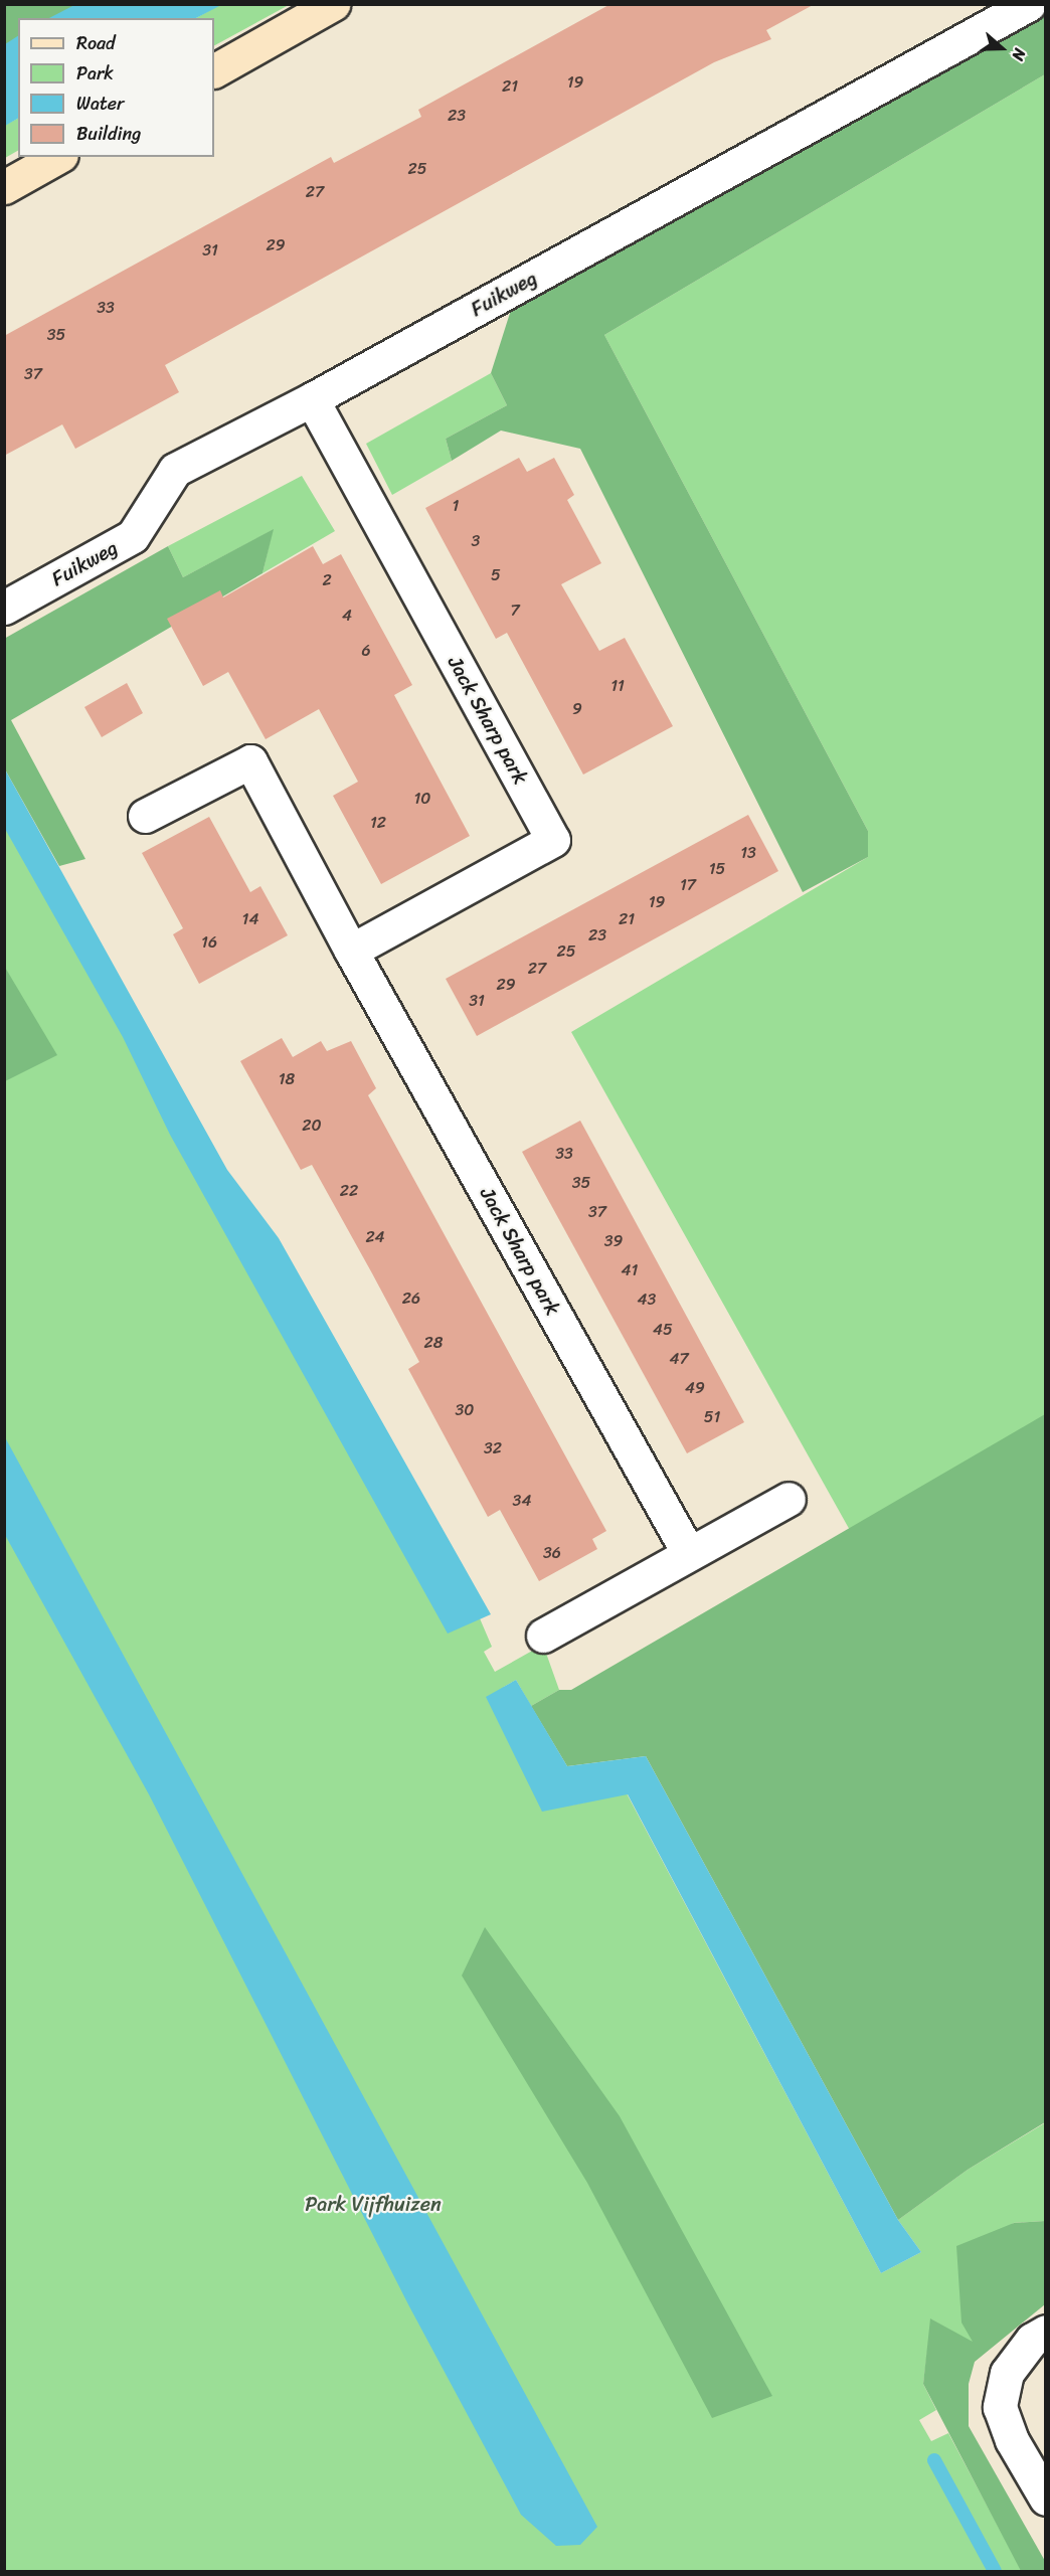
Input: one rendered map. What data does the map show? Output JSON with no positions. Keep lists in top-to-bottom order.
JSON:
{
  "streets": {
    "street": ["Fuikweg", "Jack Sharp park"]
  },
  "crossings": [
    ["Fuikweg", "Jack Sharp park"]
  ],
  "parks": ["Park Vijfhuizen"],
  "house_numbers": [
    "19",
    "21",
    "23",
    "25",
    "27",
    "29",
    "31",
    "33",
    "35",
    "37",
    "1",
    "3",
    "5",
    "2",
    "7",
    "4",
    "6",
    "11",
    "9",
    "10",
    "12",
    "13",
    "15",
    "17",
    "19",
    "14",
    "21",
    "23",
    "16",
    "25",
    "27",
    "29",
    "31",
    "18",
    "20",
    "33",
    "35",
    "22",
    "37",
    "24",
    "39",
    "41",
    "26",
    "43",
    "45",
    "28",
    "47",
    "49",
    "30",
    "51",
    "32",
    "34",
    "36"
  ],
  "legend": [
    "Road",
    "Park",
    "Water",
    "Building"
  ],
  "north": "right"
}
